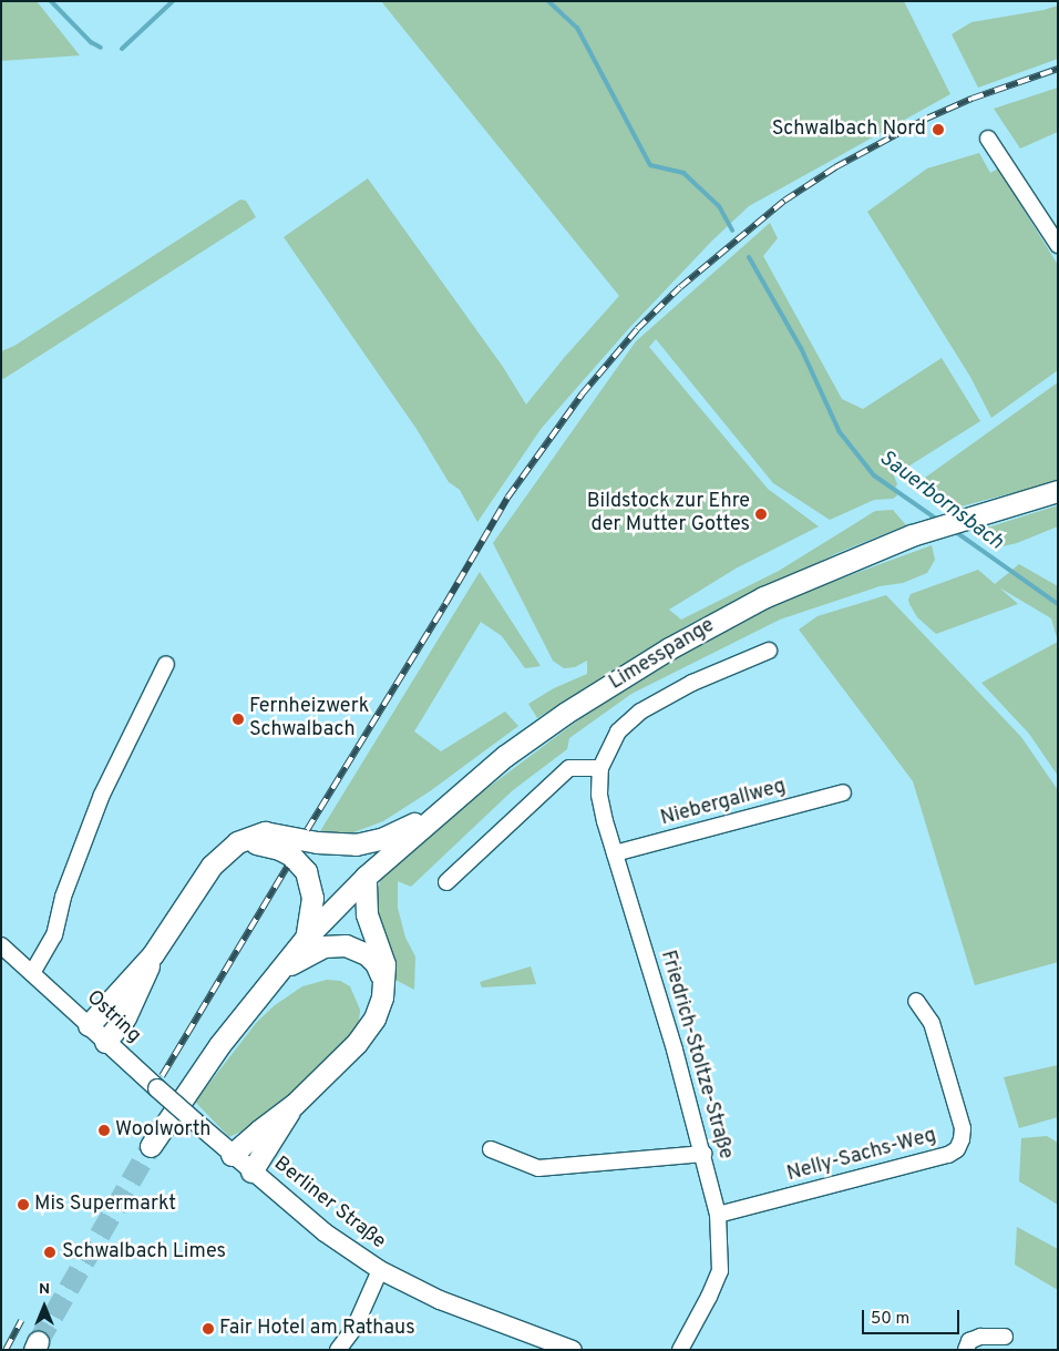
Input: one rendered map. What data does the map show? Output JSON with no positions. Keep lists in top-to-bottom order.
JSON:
{
  "streets": {
    "main road": ["Limesspange"],
    "street": [
      "Niebergallweg",
      "Ostring",
      "Friedrich-Stoltze-Straße",
      "Nelly-Sachs-Weg",
      "Berliner Straße"
    ]
  },
  "crossings": [
    ["Niebergallweg", "Friedrich-Stoltze-Straße"],
    ["Ostring", "Berliner Straße"],
    ["Friedrich-Stoltze-Straße", "Nelly-Sachs-Weg"]
  ],
  "water": ["Sauerbornsbach"],
  "places": [
    "Schwalbach Nord",
    "Bildstock zur Ehre der Mutter Gottes",
    "Fernheizwerk Schwalbach",
    "Woolworth",
    "Mis Supermarkt",
    "Schwalbach Limes",
    "Fair Hotel am Rathaus"
  ],
  "scale_bar": "50 m",
  "north": "top"
}
